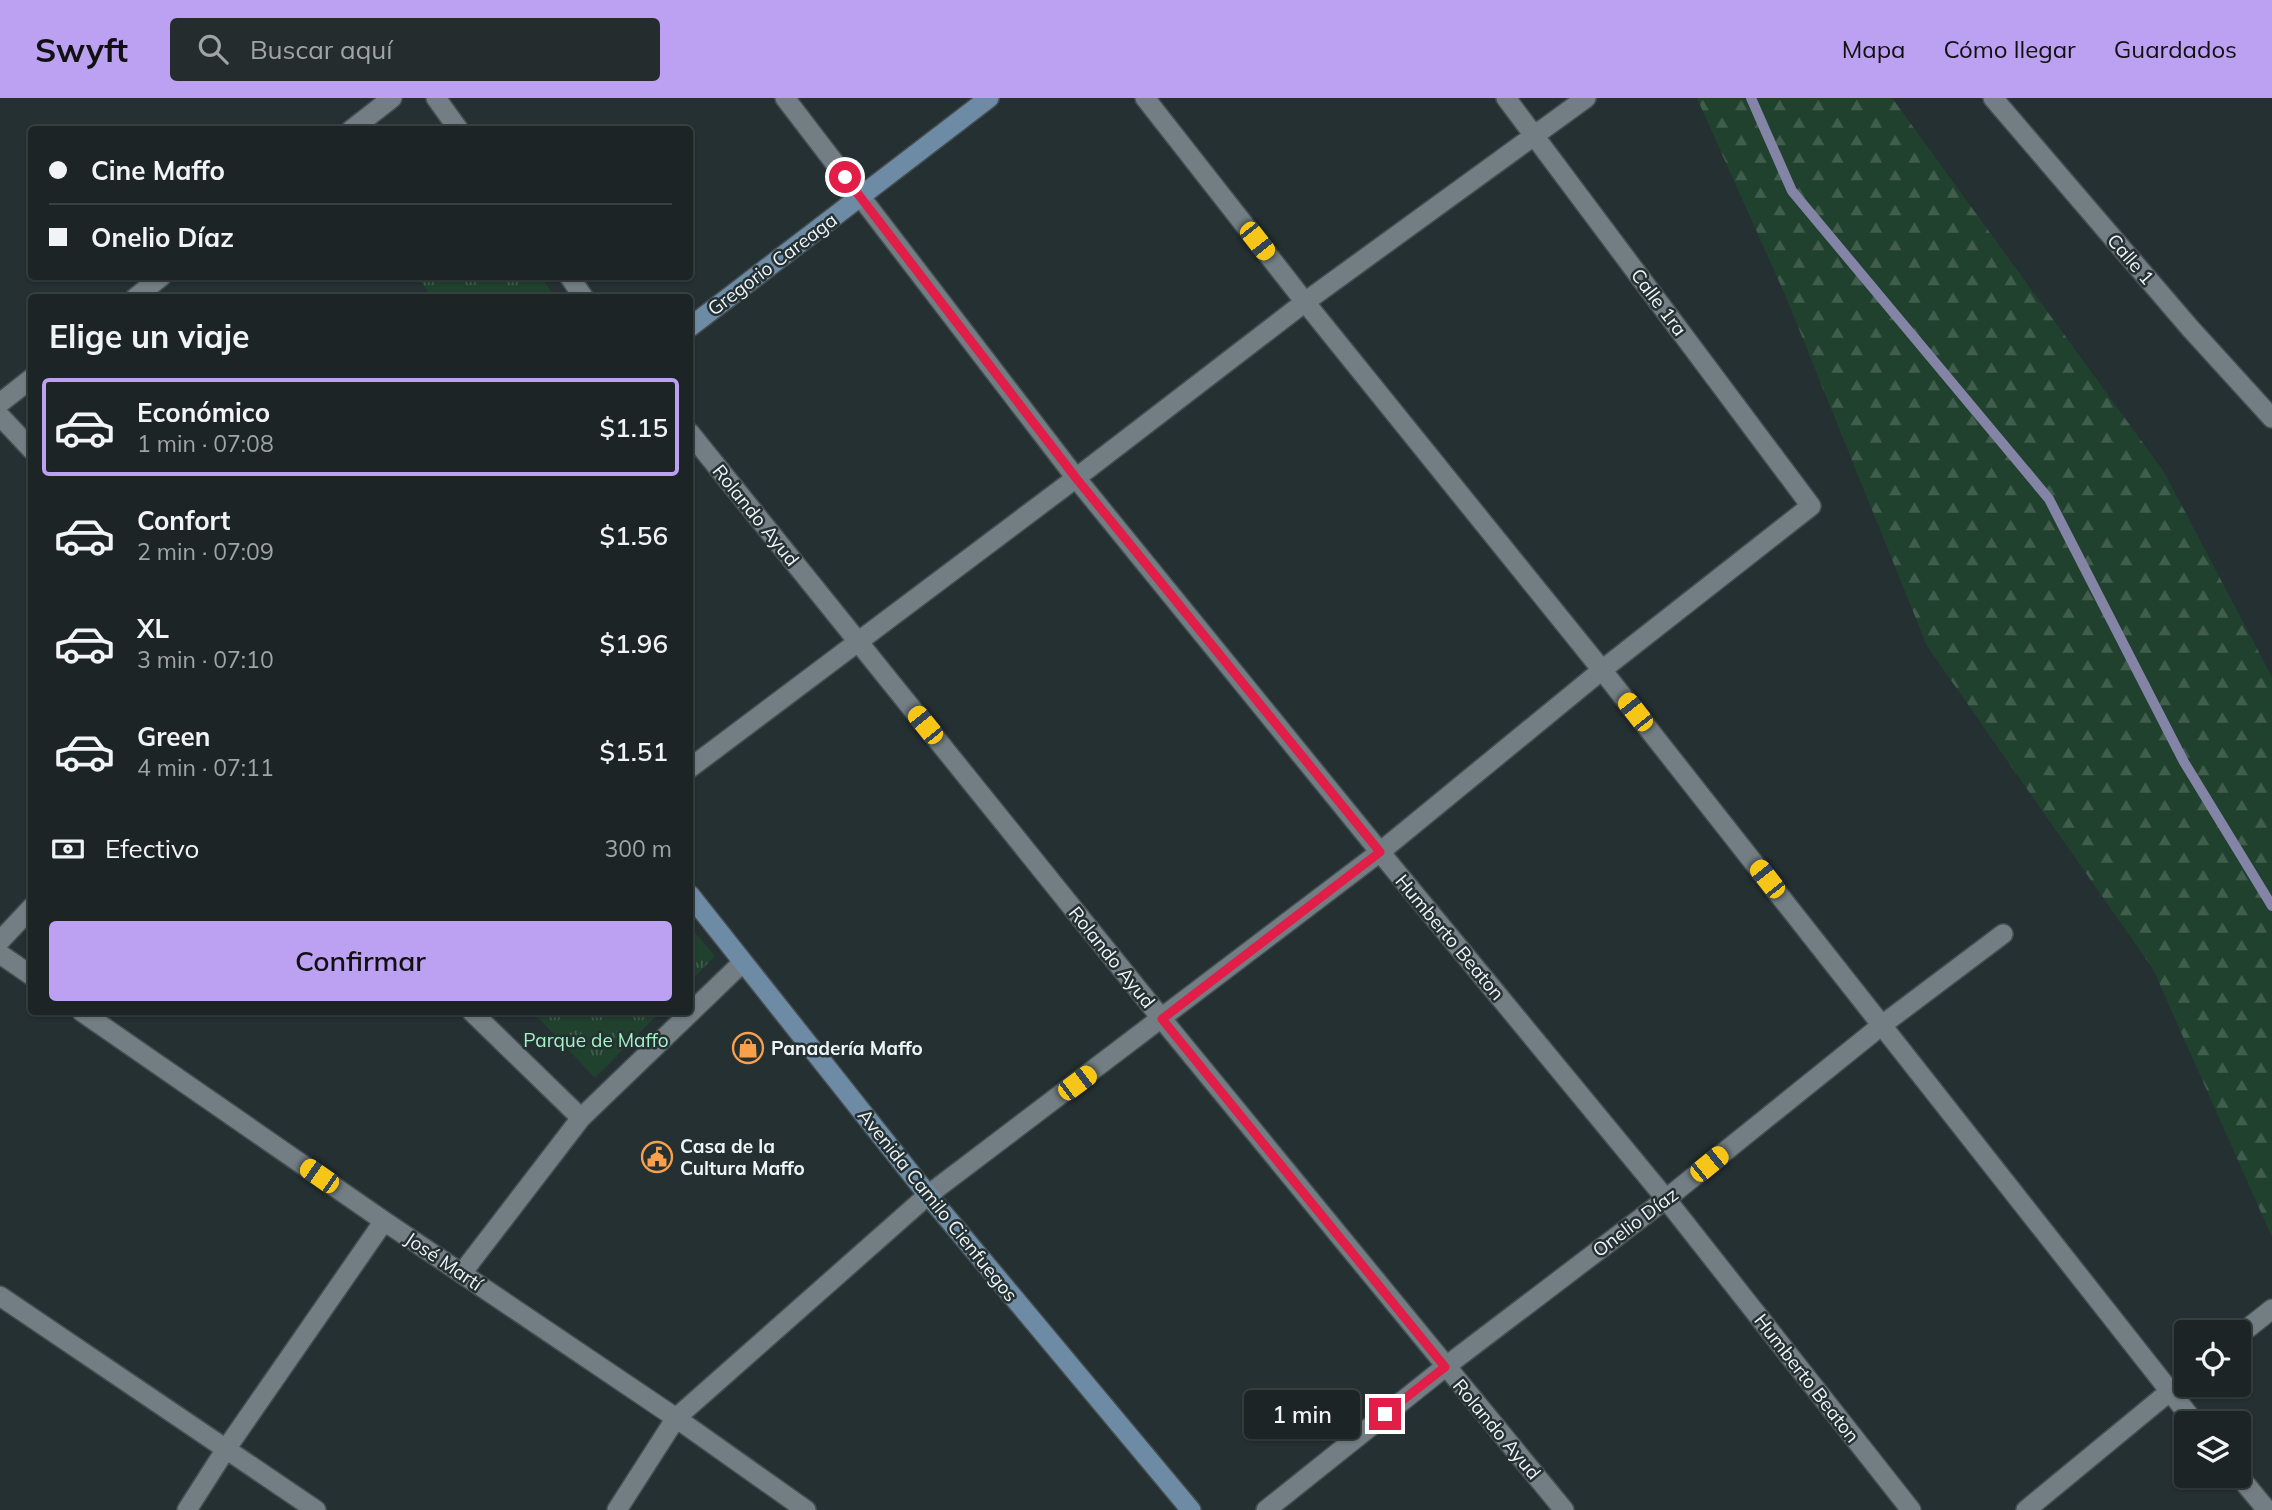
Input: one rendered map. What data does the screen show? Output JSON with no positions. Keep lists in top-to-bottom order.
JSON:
{
  "streets": {
    "main road": ["Gregorio Careaga", "Avenida Camilo Cienfuegos"],
    "street": [
      "Calle 1",
      "Calle 1ra",
      "Rolando Ayud",
      "Humberto Beaton",
      "Onelio Díaz",
      "José Martí"
    ]
  },
  "crossings": [
    ["Gregorio Careaga", "Humberto Beaton"],
    ["Rolando Ayud", "Onelio Díaz"],
    ["Humberto Beaton", "Onelio Díaz"]
  ],
  "parks": ["Parque de Maffo"],
  "places": {
    "shop": ["Panadería Maffo"],
    "public building": ["Casa de la Cultura Maffo"]
  },
  "page": {
    "header": "Swyft",
    "search": "Buscar aquí",
    "nav": ["Mapa", "Cómo llegar", "Guardados"],
    "banner": ["Cine Maffo", "Onelio Díaz"],
    "heading": "Elige un viaje",
    "list": [
      {
        "name": "Económico",
        "note": "1 min · 07:08",
        "value": "$1.15"
      },
      {
        "name": "Confort",
        "note": "2 min · 07:09",
        "value": "$1.56"
      },
      {
        "name": "XL",
        "note": "3 min · 07:10",
        "value": "$1.96"
      },
      {
        "name": "Green",
        "note": "4 min · 07:11",
        "value": "$1.51"
      }
    ],
    "pay": ["Efectivo", "300 m"],
    "buttons": "Confirmar",
    "bubble": "1 min"
  }
}
